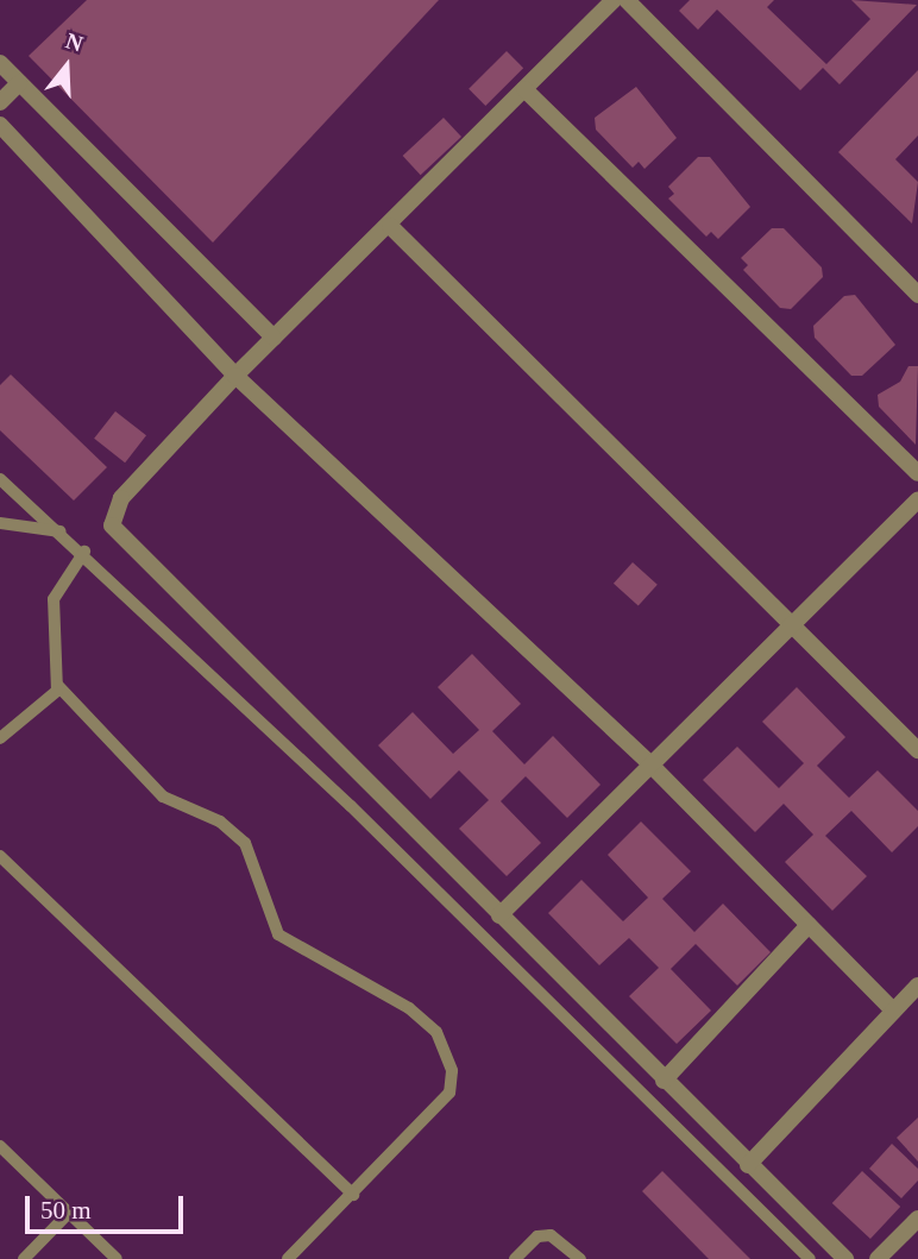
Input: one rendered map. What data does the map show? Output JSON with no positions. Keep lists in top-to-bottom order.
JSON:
{
  "scale_bar": "50 m",
  "north": "top"
}
